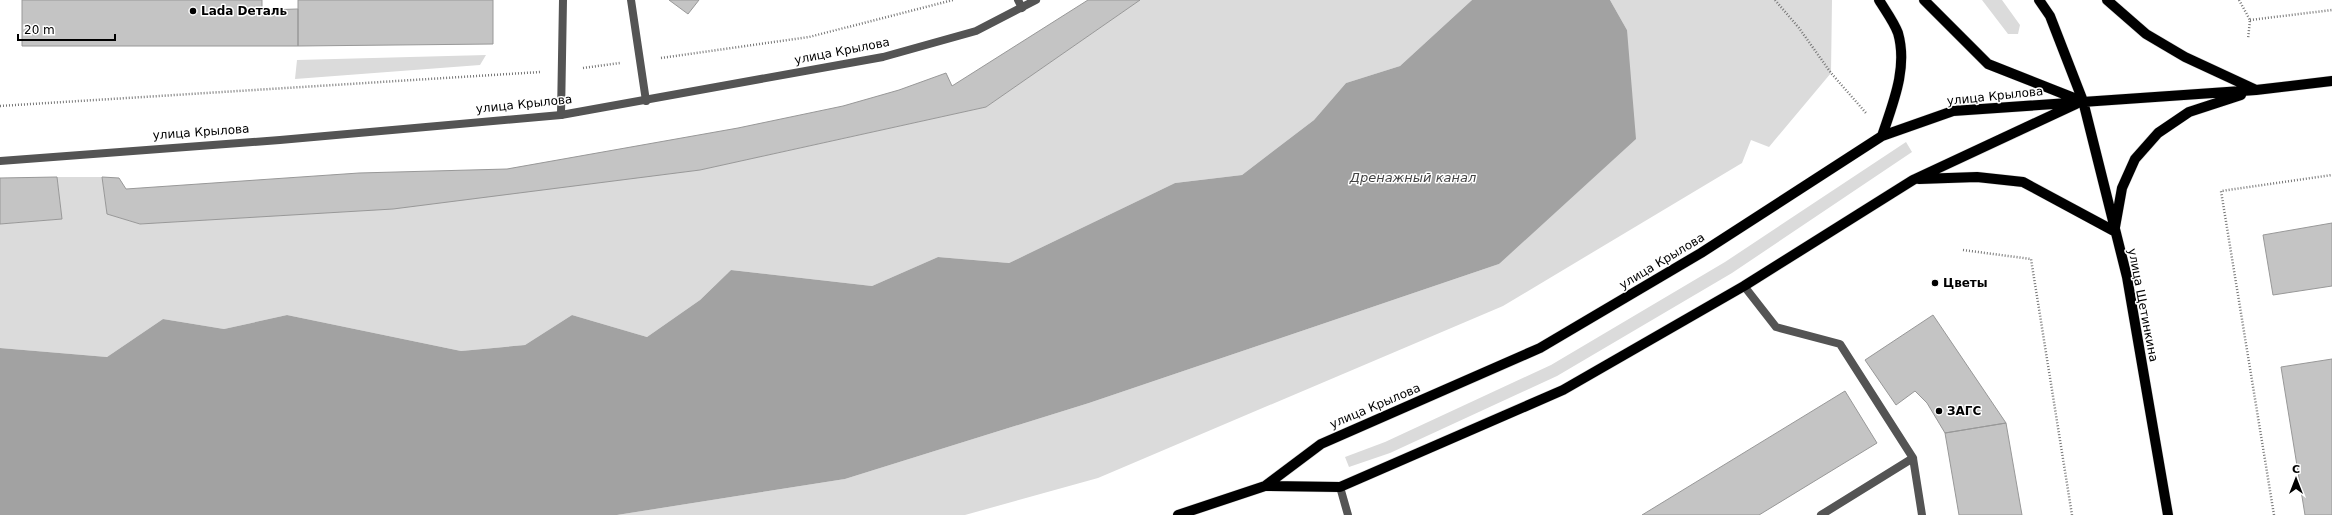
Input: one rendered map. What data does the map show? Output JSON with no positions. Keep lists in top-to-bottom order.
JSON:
{
  "streets": {
    "main road": ["улица Крылова", "улица Щетинкина"]
  },
  "crossings": [
    ["улица Крылова", "улица Щетинкина"]
  ],
  "water": ["Дренажный канал"],
  "places": ["Lada Dеталь", "Цветы", "ЗАГС"],
  "scale_bar": "20 m",
  "north": "top"
}
